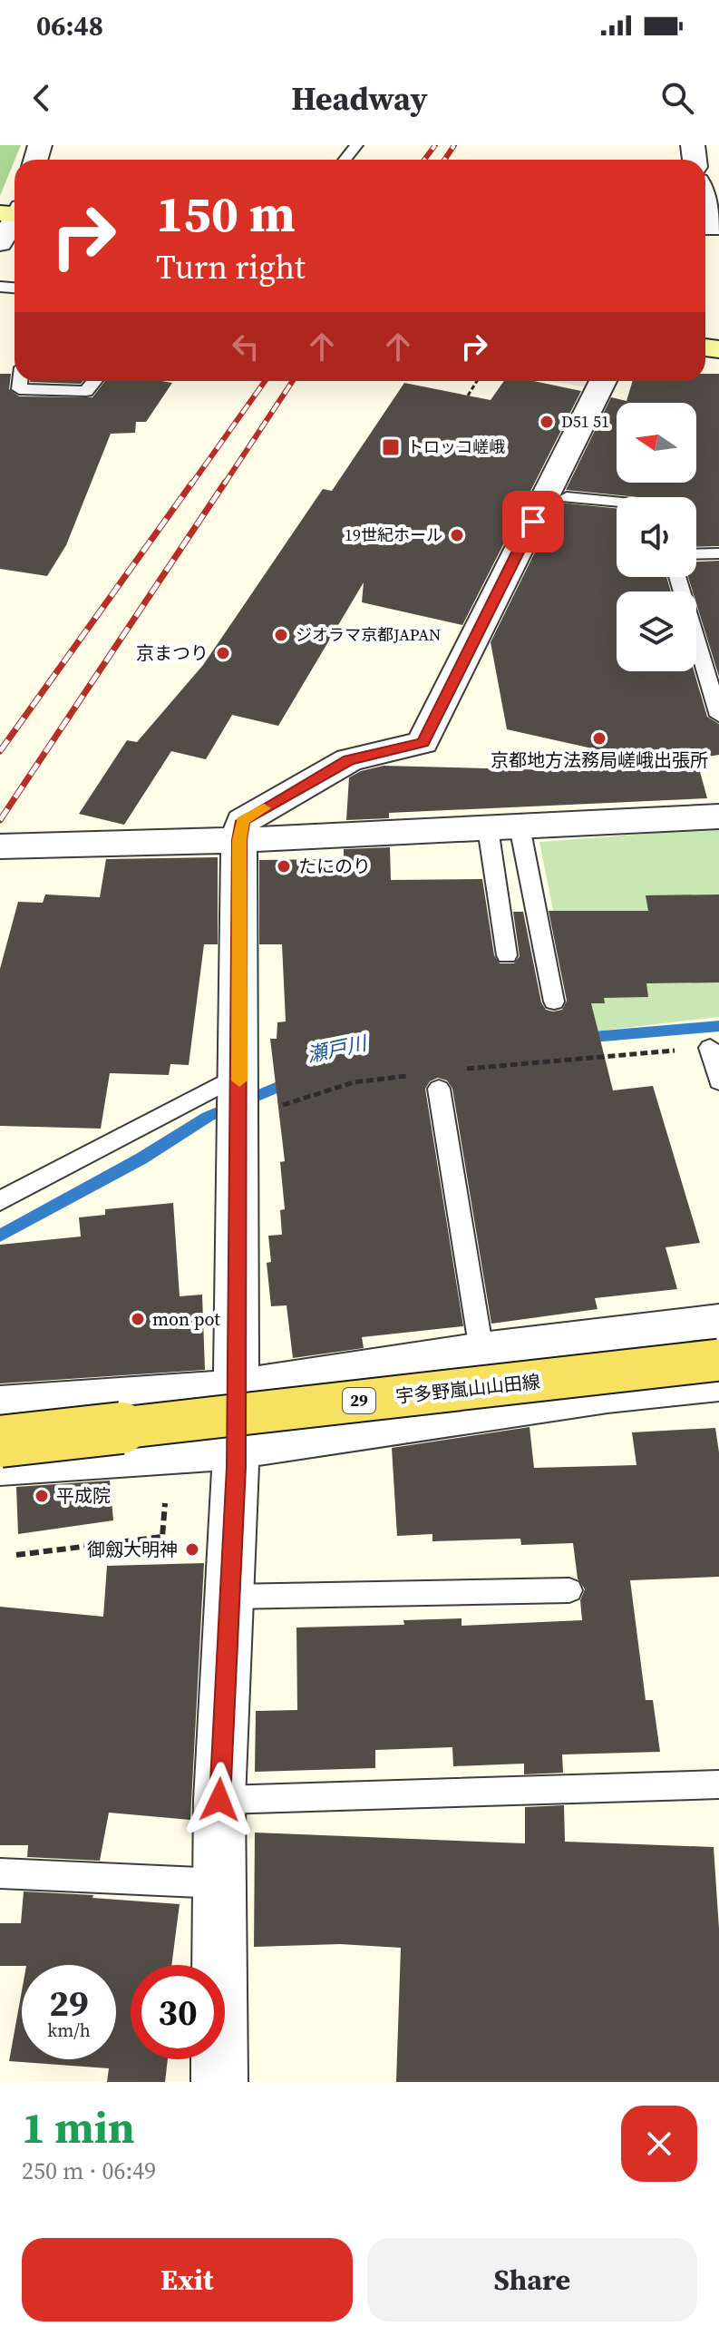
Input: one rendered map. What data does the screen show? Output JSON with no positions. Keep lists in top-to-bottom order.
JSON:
{
  "streets": {
    "main road": ["宇多野嵐山山田線", "29"]
  },
  "water": ["瀬戸川"],
  "places": {
    "other": [
      "D51 51",
      "19世紀ホール",
      "ジオラマ京都JAPAN",
      "京まつり",
      "京都地方法務局嵯峨出張所",
      "たにのり",
      "mon pot",
      "平成院",
      "御劔大明神"
    ],
    "transit": ["トロッコ嵯峨"]
  },
  "north": "left",
  "page": {
    "status": "06:48",
    "header": "Headway",
    "turn": ["150 m", "Turn right"],
    "speed": "29 km/h",
    "limit": "30",
    "heading": ["1 min", "250 m · 06:49"],
    "buttons": ["Exit", "Share"]
  }
}
